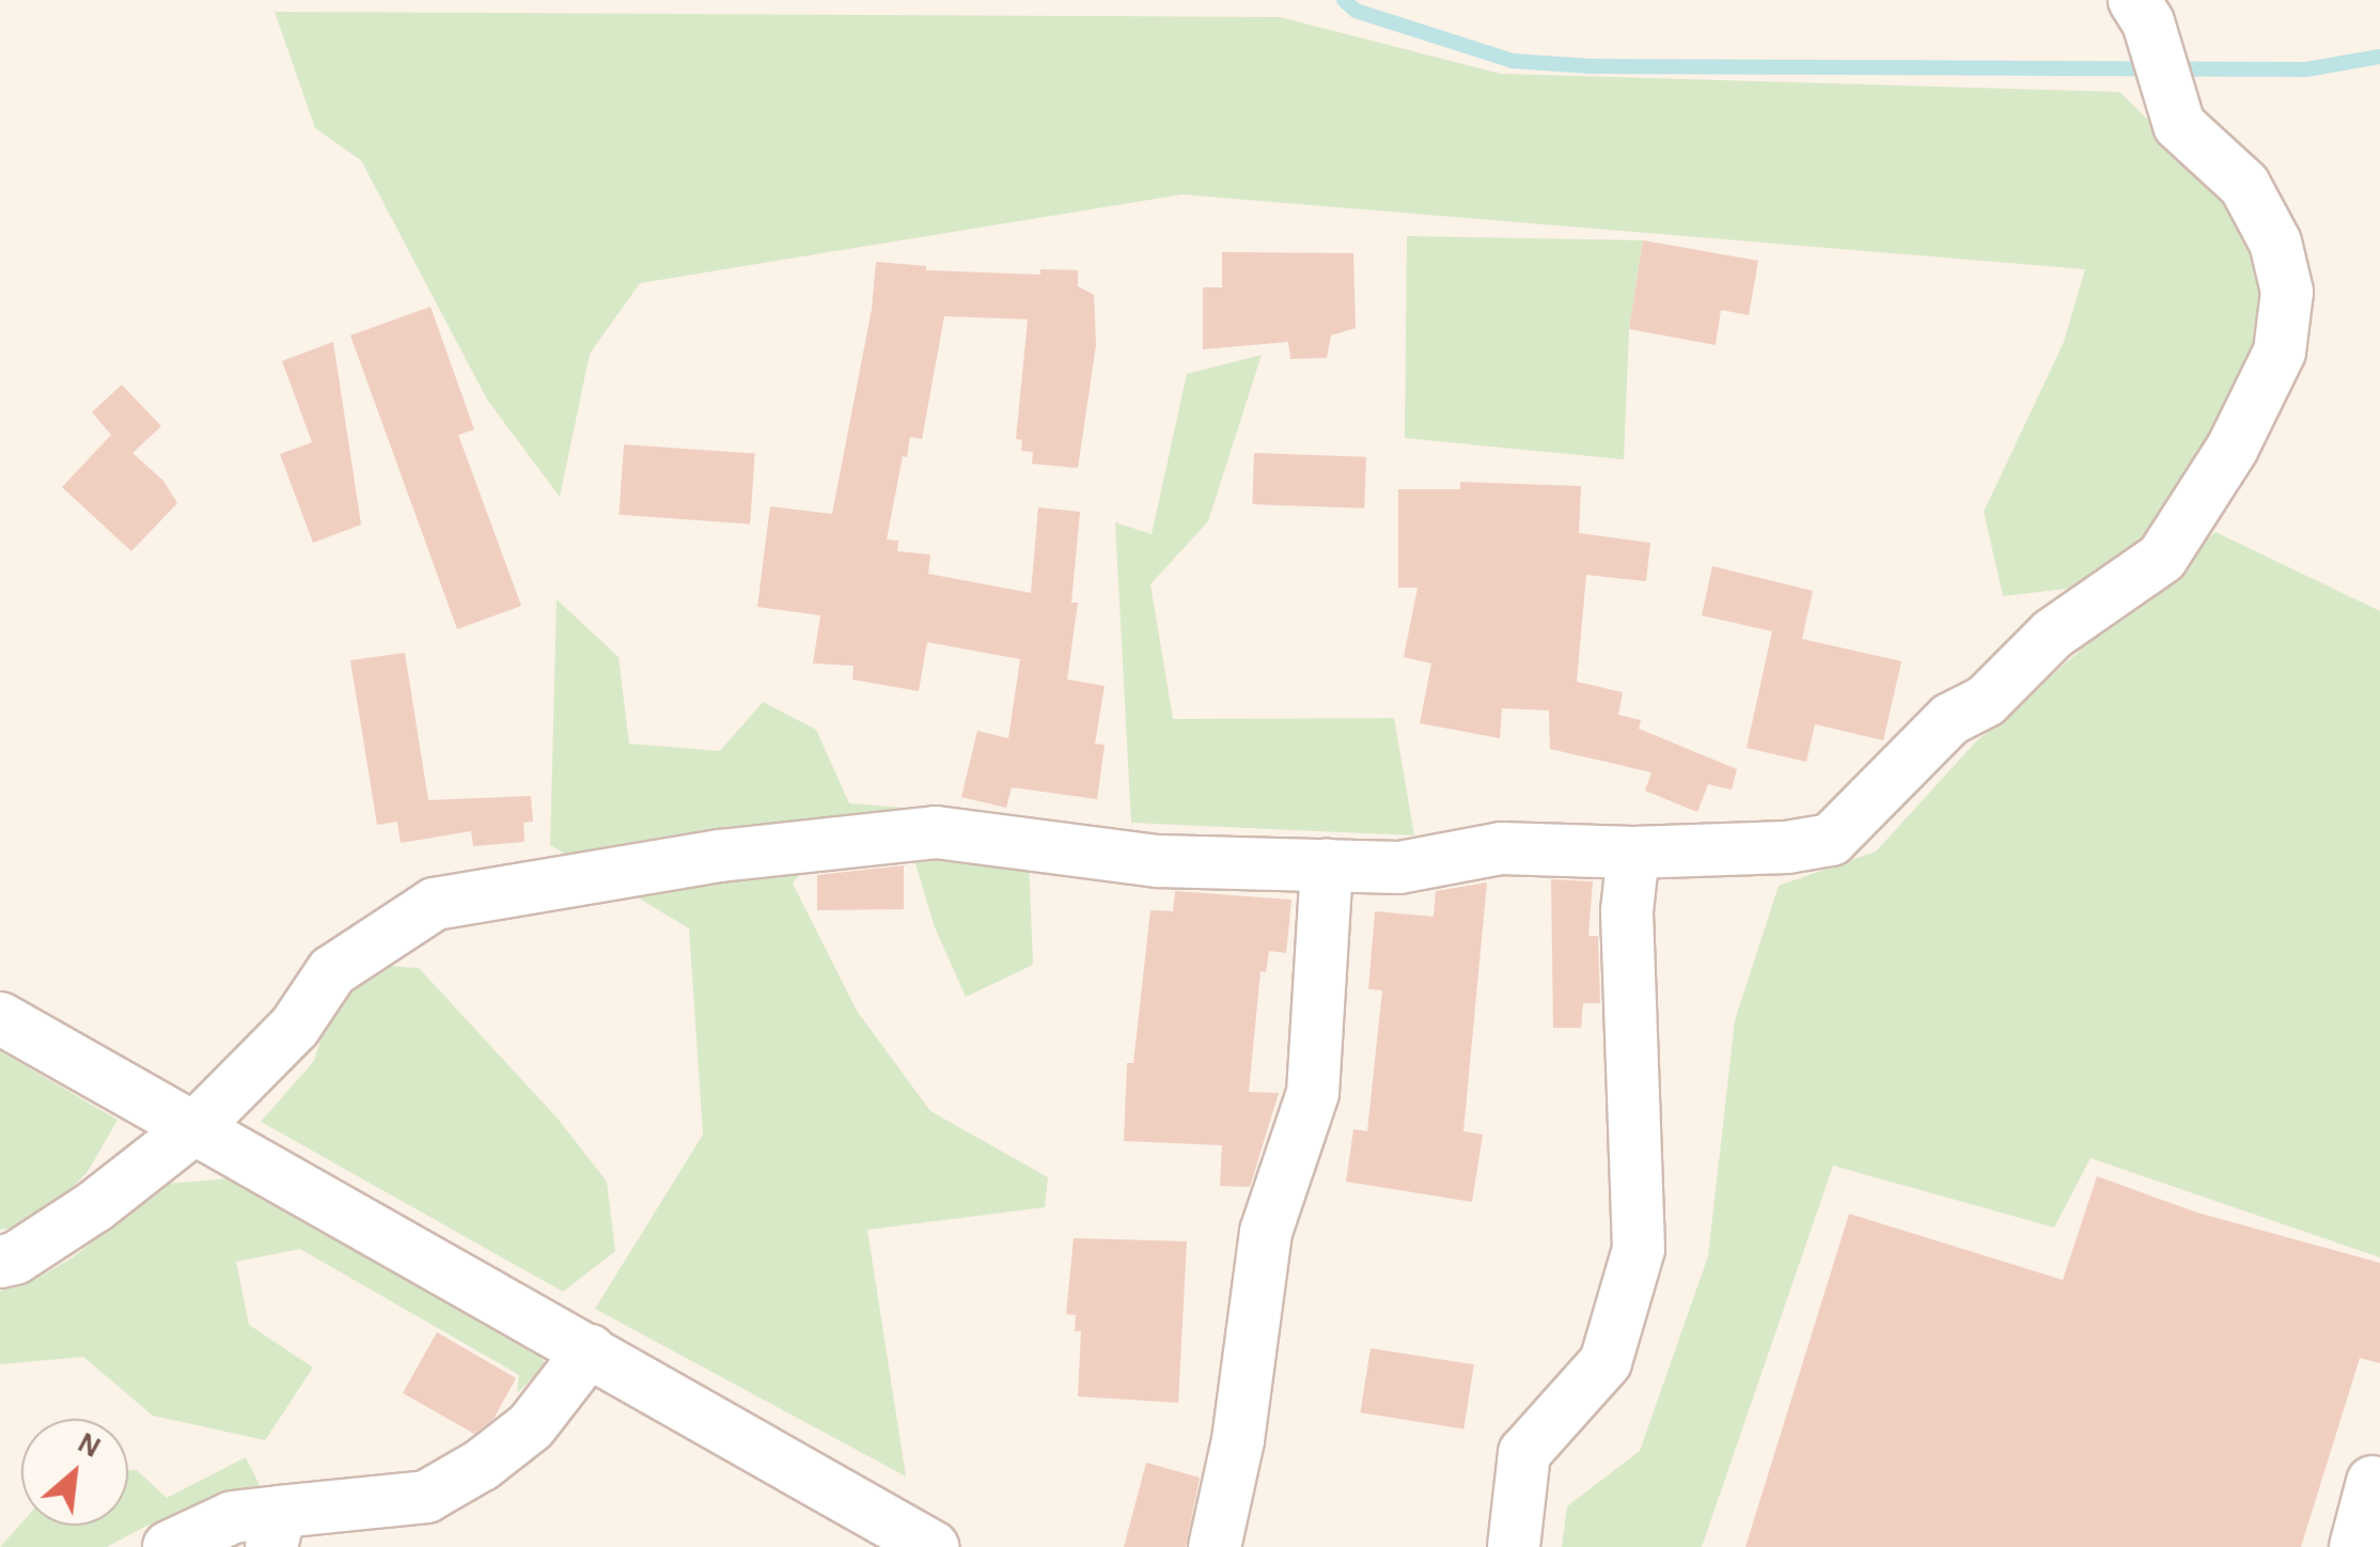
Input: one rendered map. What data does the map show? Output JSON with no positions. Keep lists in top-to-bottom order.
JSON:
{
  "north": "top right"
}
